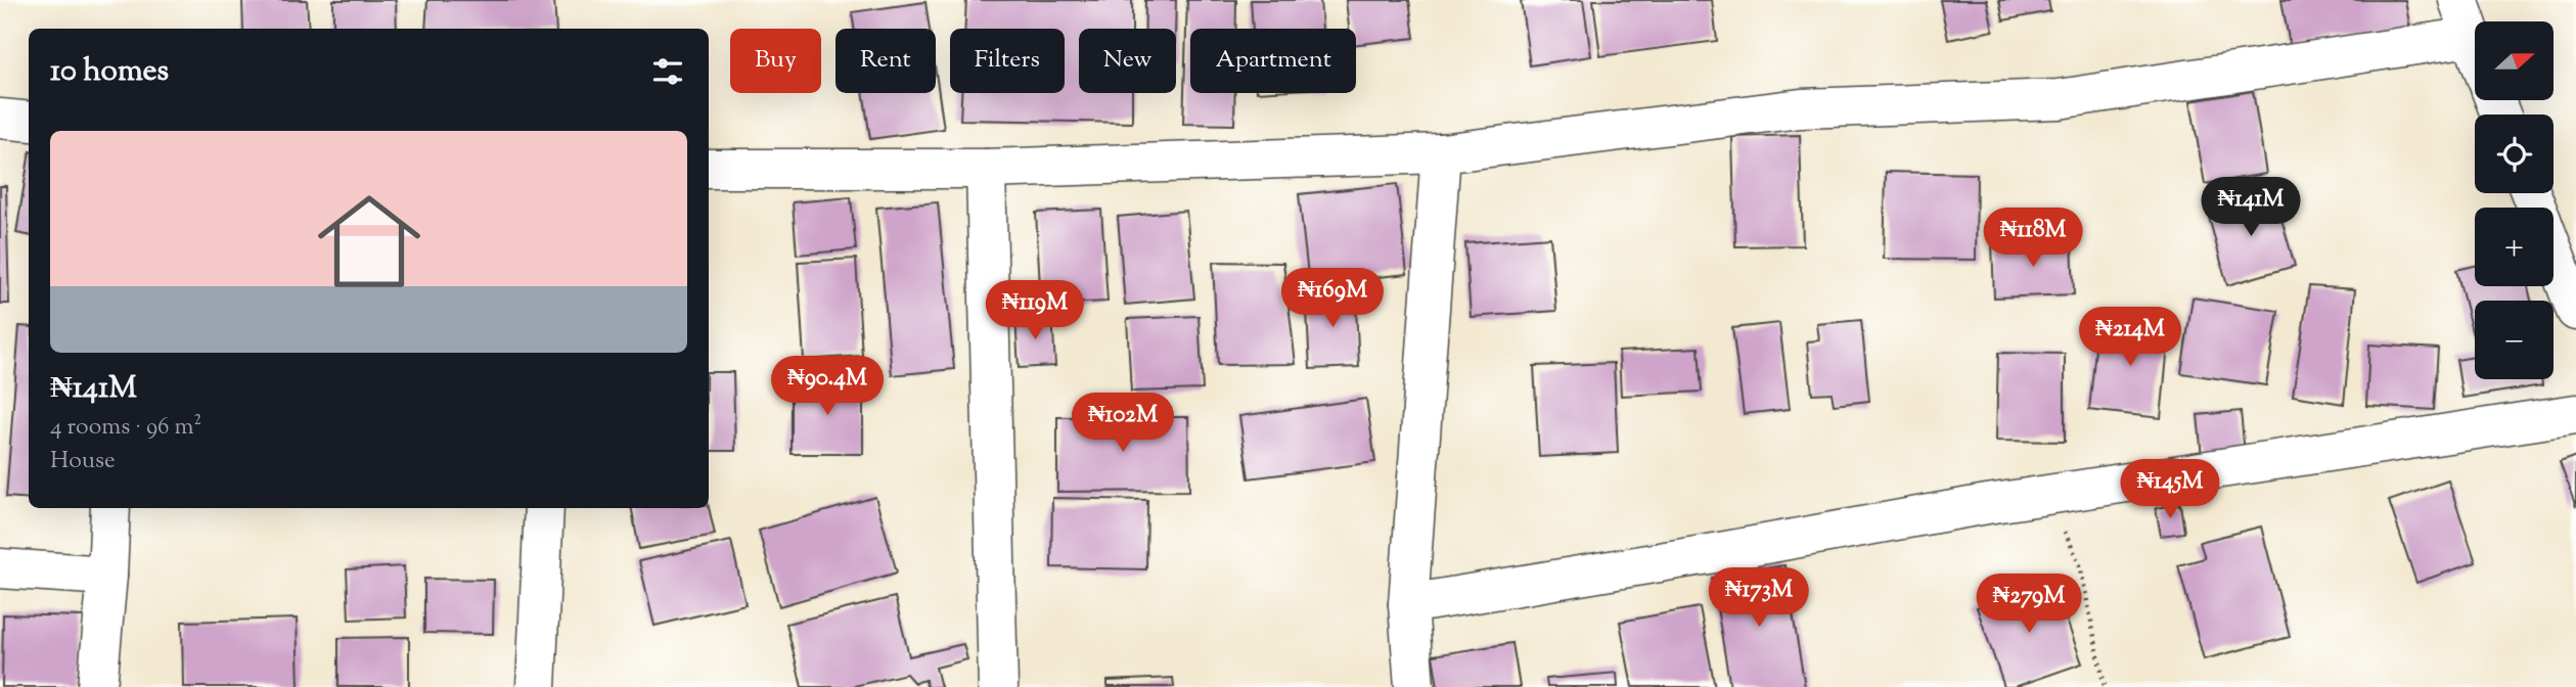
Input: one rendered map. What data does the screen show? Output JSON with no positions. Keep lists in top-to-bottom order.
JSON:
{
  "north": "right",
  "page": {
    "map_buttons": ["+", "−"],
    "chip": [
      "Buy",
      "Rent",
      "Filters",
      "New",
      "Apartment"
    ],
    "heading": "10 homes",
    "list": [
      {
        "name": "₦141M",
        "note": "4 rooms · 96 m² · House"
      }
    ],
    "price": [
      "₦141M",
      "₦118M",
      "₦169M",
      "₦119M",
      "₦214M",
      "₦90.4M",
      "₦102M",
      "₦145M",
      "₦173M",
      "₦279M"
    ]
  }
}
